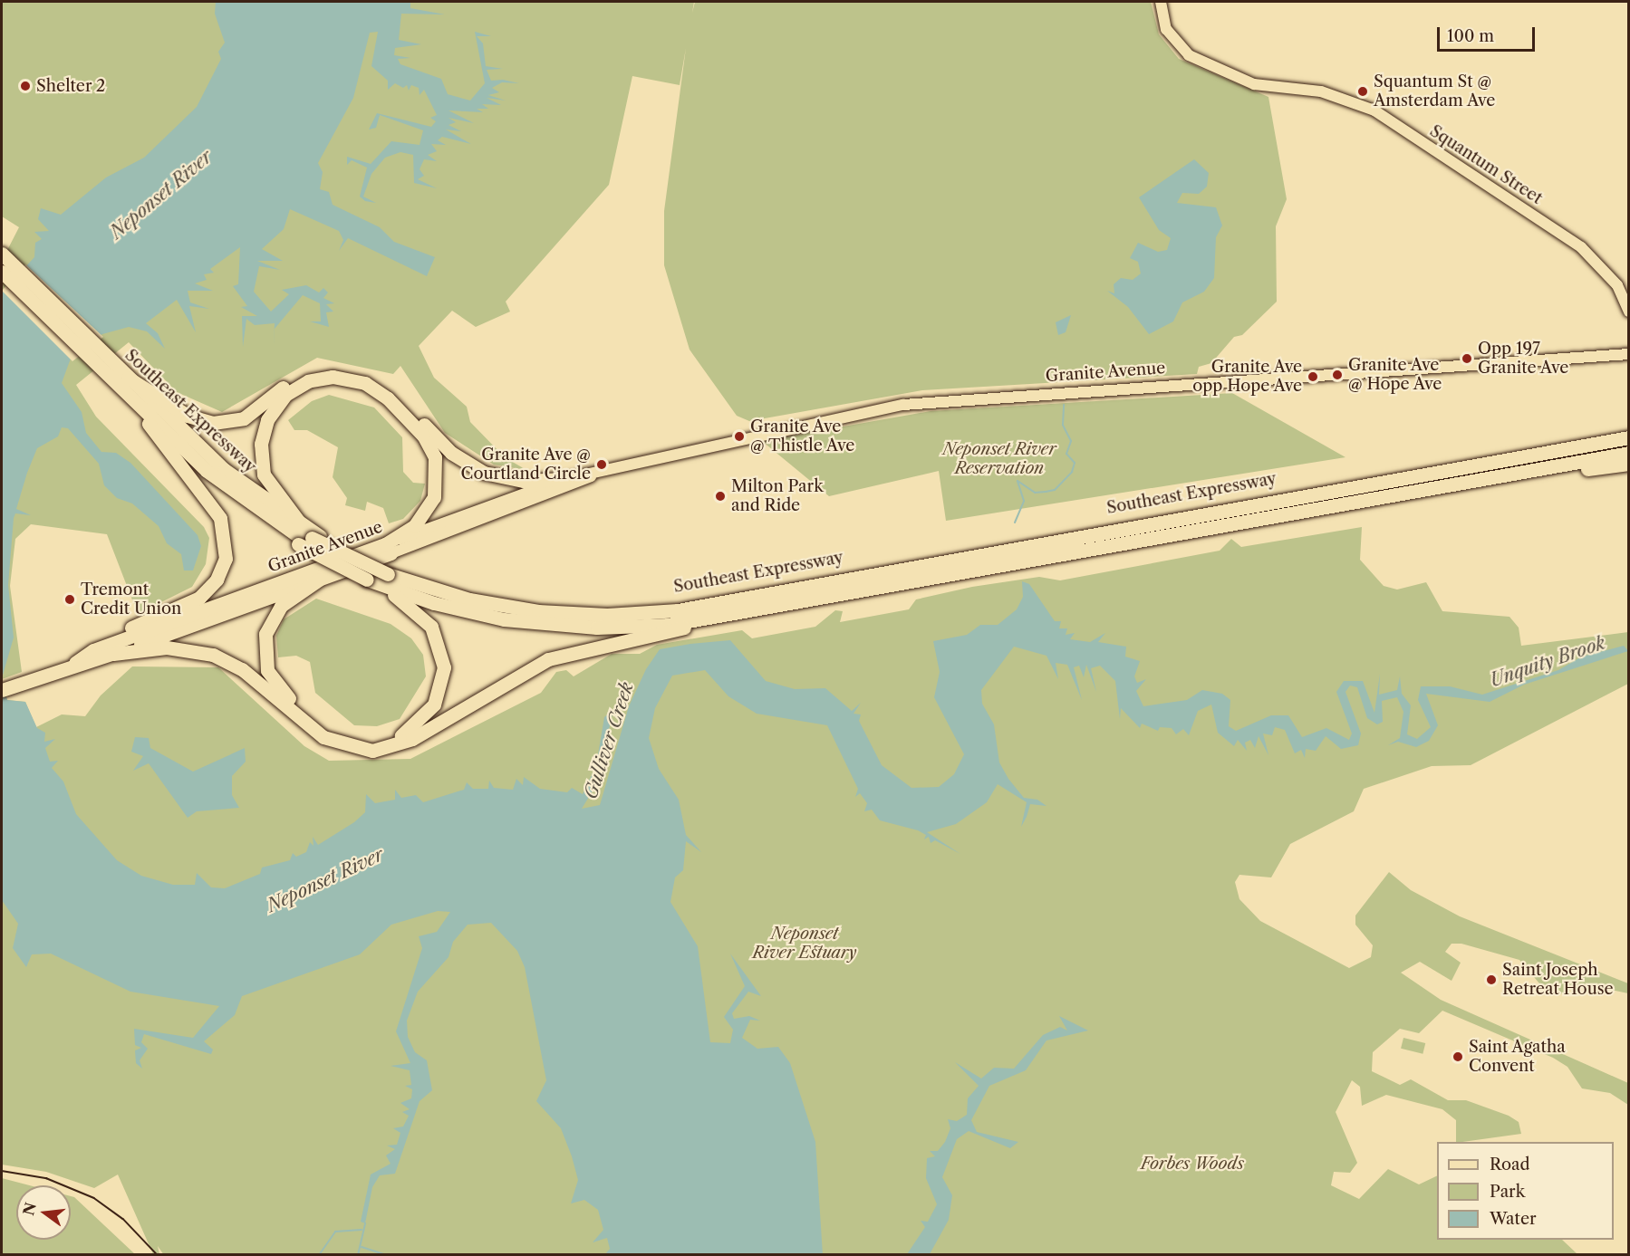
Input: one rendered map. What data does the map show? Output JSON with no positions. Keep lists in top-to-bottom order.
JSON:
{
  "streets": {
    "highway": ["Granite Avenue", "Southeast Expressway"],
    "main road": ["Squantum Street"]
  },
  "water": ["Neponset River", "Unquity Brook", "Gulliver Creek"],
  "parks": ["Neponset River Reservation", "Neponset River Estuary", "Forbes Woods"],
  "places": [
    "Shelter 2",
    "Squantum St @ Amsterdam Ave",
    "Opp 197 Granite Ave",
    "Granite Ave @ Hope Ave",
    "Granite Ave opp Hope Ave",
    "Granite Ave @ Thistle Ave",
    "Granite Ave @ Courtland Circle",
    "Milton Park and Ride",
    "Tremont Credit Union",
    "Saint Joseph Retreat House",
    "Saint Agatha Convent"
  ],
  "legend": ["Road", "Park", "Water"],
  "scale_bar": "100 m",
  "north": "left"
}
